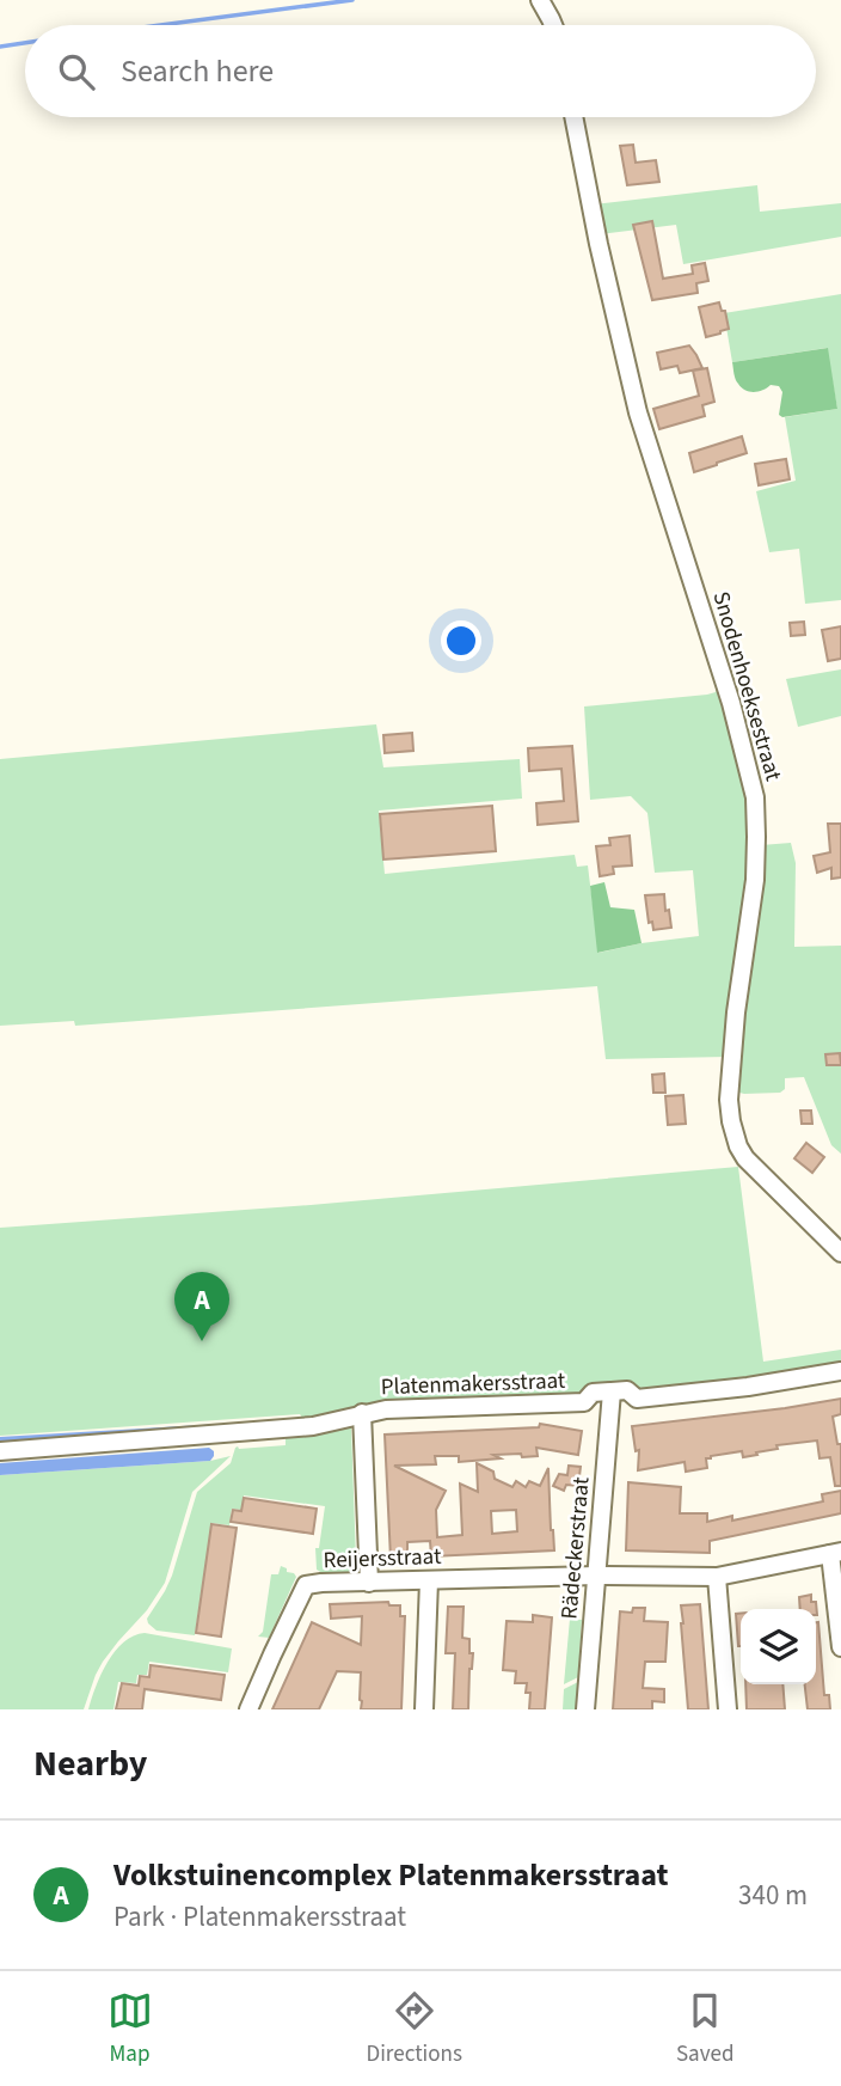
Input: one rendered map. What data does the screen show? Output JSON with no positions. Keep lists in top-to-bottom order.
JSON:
{
  "streets": {
    "street": [
      "Snodenhoeksestraat",
      "Platenmakersstraat",
      "Rädeckerstraat",
      "Reijersstraat"
    ]
  },
  "crossings": [
    ["Platenmakersstraat", "Rädeckerstraat"],
    ["Rädeckerstraat", "Reijersstraat"]
  ],
  "page": {
    "search": "Search here",
    "pins": "A",
    "heading": "Nearby",
    "list": [
      {
        "mark": "A",
        "name": "Volkstuinencomplex Platenmakersstraat",
        "note": "Park · Platenmakersstraat",
        "value": "340 m"
      }
    ],
    "nav": ["Map", "Directions", "Saved"]
  }
}
